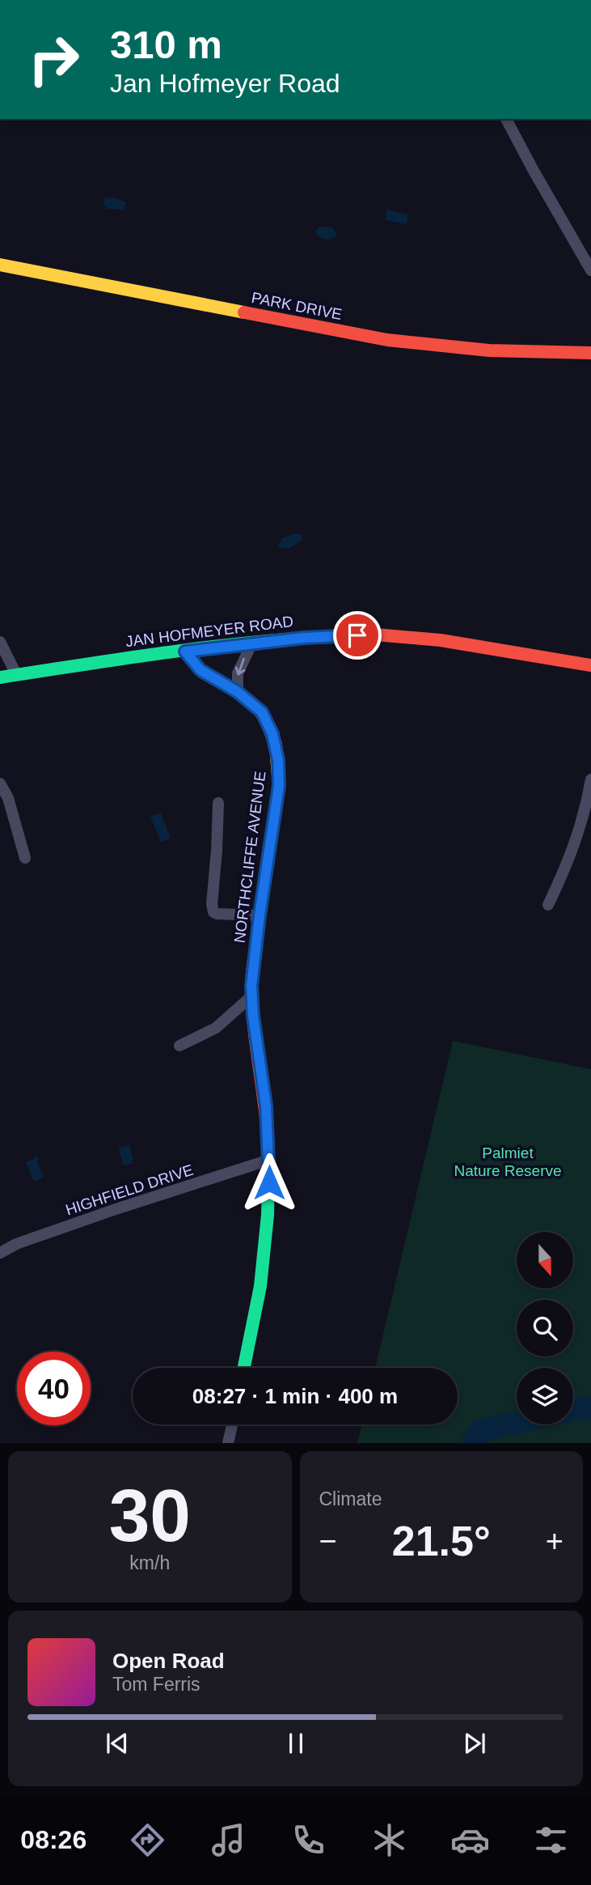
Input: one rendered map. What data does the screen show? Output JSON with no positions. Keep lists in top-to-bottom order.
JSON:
{
  "streets": {
    "street": [
      "PARK DRIVE",
      "JAN HOFMEYER ROAD",
      "NORTHCLIFFE AVENUE",
      "HIGHFIELD DRIVE"
    ]
  },
  "crossings": [
    ["JAN HOFMEYER ROAD", "NORTHCLIFFE AVENUE"],
    ["NORTHCLIFFE AVENUE", "HIGHFIELD DRIVE"]
  ],
  "parks": ["Palmiet Nature Reserve"],
  "north": "bottom",
  "page": {
    "turn": ["310 m", "Jan Hofmeyer Road"],
    "limit": "40",
    "trip": "08:27 · 1 min · 400 m",
    "tile": [
      ["30", "km/h"],
      "Climate"
    ],
    "heat": ["−", "21.5°", "+"],
    "song": ["Open Road", "Tom Ferris"],
    "tabs": "08:26"
  }
}
